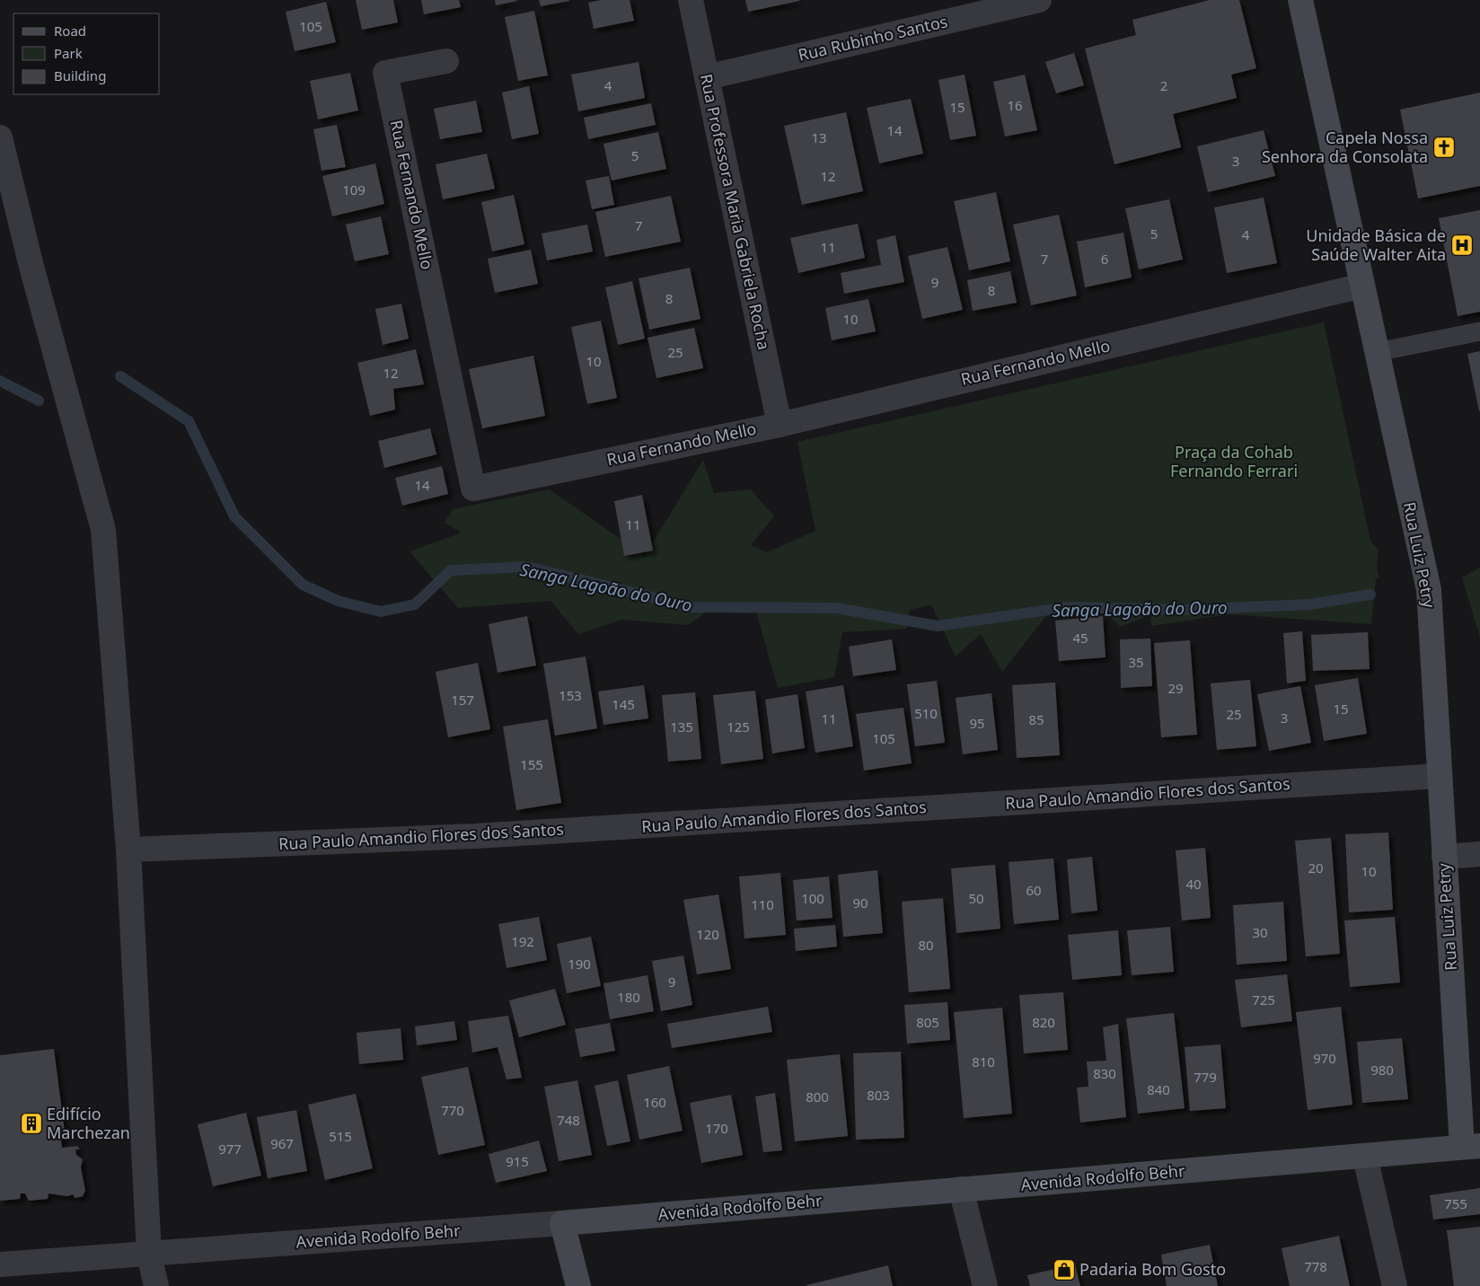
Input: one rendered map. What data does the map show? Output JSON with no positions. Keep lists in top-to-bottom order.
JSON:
{
  "streets": {
    "street": [
      "Rua Rubinho Santos",
      "Rua Fernando Mello",
      "Rua Professora Maria Gabriela Rocha",
      "Rua Luiz Petry",
      "Rua Paulo Amandio Flores dos Santos",
      "Avenida Rodolfo Behr"
    ]
  },
  "crossings": [
    ["Rua Rubinho Santos", "Rua Professora Maria Gabriela Rocha"],
    ["Rua Fernando Mello", "Rua Professora Maria Gabriela Rocha"],
    ["Rua Fernando Mello", "Rua Luiz Petry"],
    ["Rua Luiz Petry", "Rua Paulo Amandio Flores dos Santos"],
    ["Rua Luiz Petry", "Avenida Rodolfo Behr"]
  ],
  "water": ["Sanga Lagoão do Ouro"],
  "parks": ["Praça da Cohab Fernando Ferrari"],
  "places": {
    "church": ["Capela Nossa Senhora da Consolata"],
    "hospital": ["Unidade Básica de Saúde Walter Aita"],
    "building": ["Edifício Marchezan"],
    "shop": ["Padaria Bom Gosto"]
  },
  "house_numbers": [
    "105",
    "4",
    "2",
    "16",
    "15",
    "14",
    "13",
    "5",
    "3",
    "12",
    "109",
    "7",
    "5",
    "4",
    "11",
    "7",
    "6",
    "9",
    "8",
    "8",
    "10",
    "25",
    "10",
    "12",
    "14",
    "11",
    "45",
    "35",
    "29",
    "153",
    "157",
    "145",
    "15",
    "510",
    "25",
    "3",
    "11",
    "85",
    "95",
    "135",
    "125",
    "105",
    "155",
    "20",
    "10",
    "40",
    "60",
    "100",
    "50",
    "90",
    "110",
    "30",
    "120",
    "192",
    "80",
    "190",
    "9",
    "180",
    "725",
    "805",
    "820",
    "970",
    "810",
    "980",
    "830",
    "779",
    "840",
    "803",
    "800",
    "160",
    "770",
    "748",
    "170",
    "515",
    "967",
    "977",
    "915",
    "755",
    "778"
  ],
  "legend": ["Road", "Park", "Building"]
}
